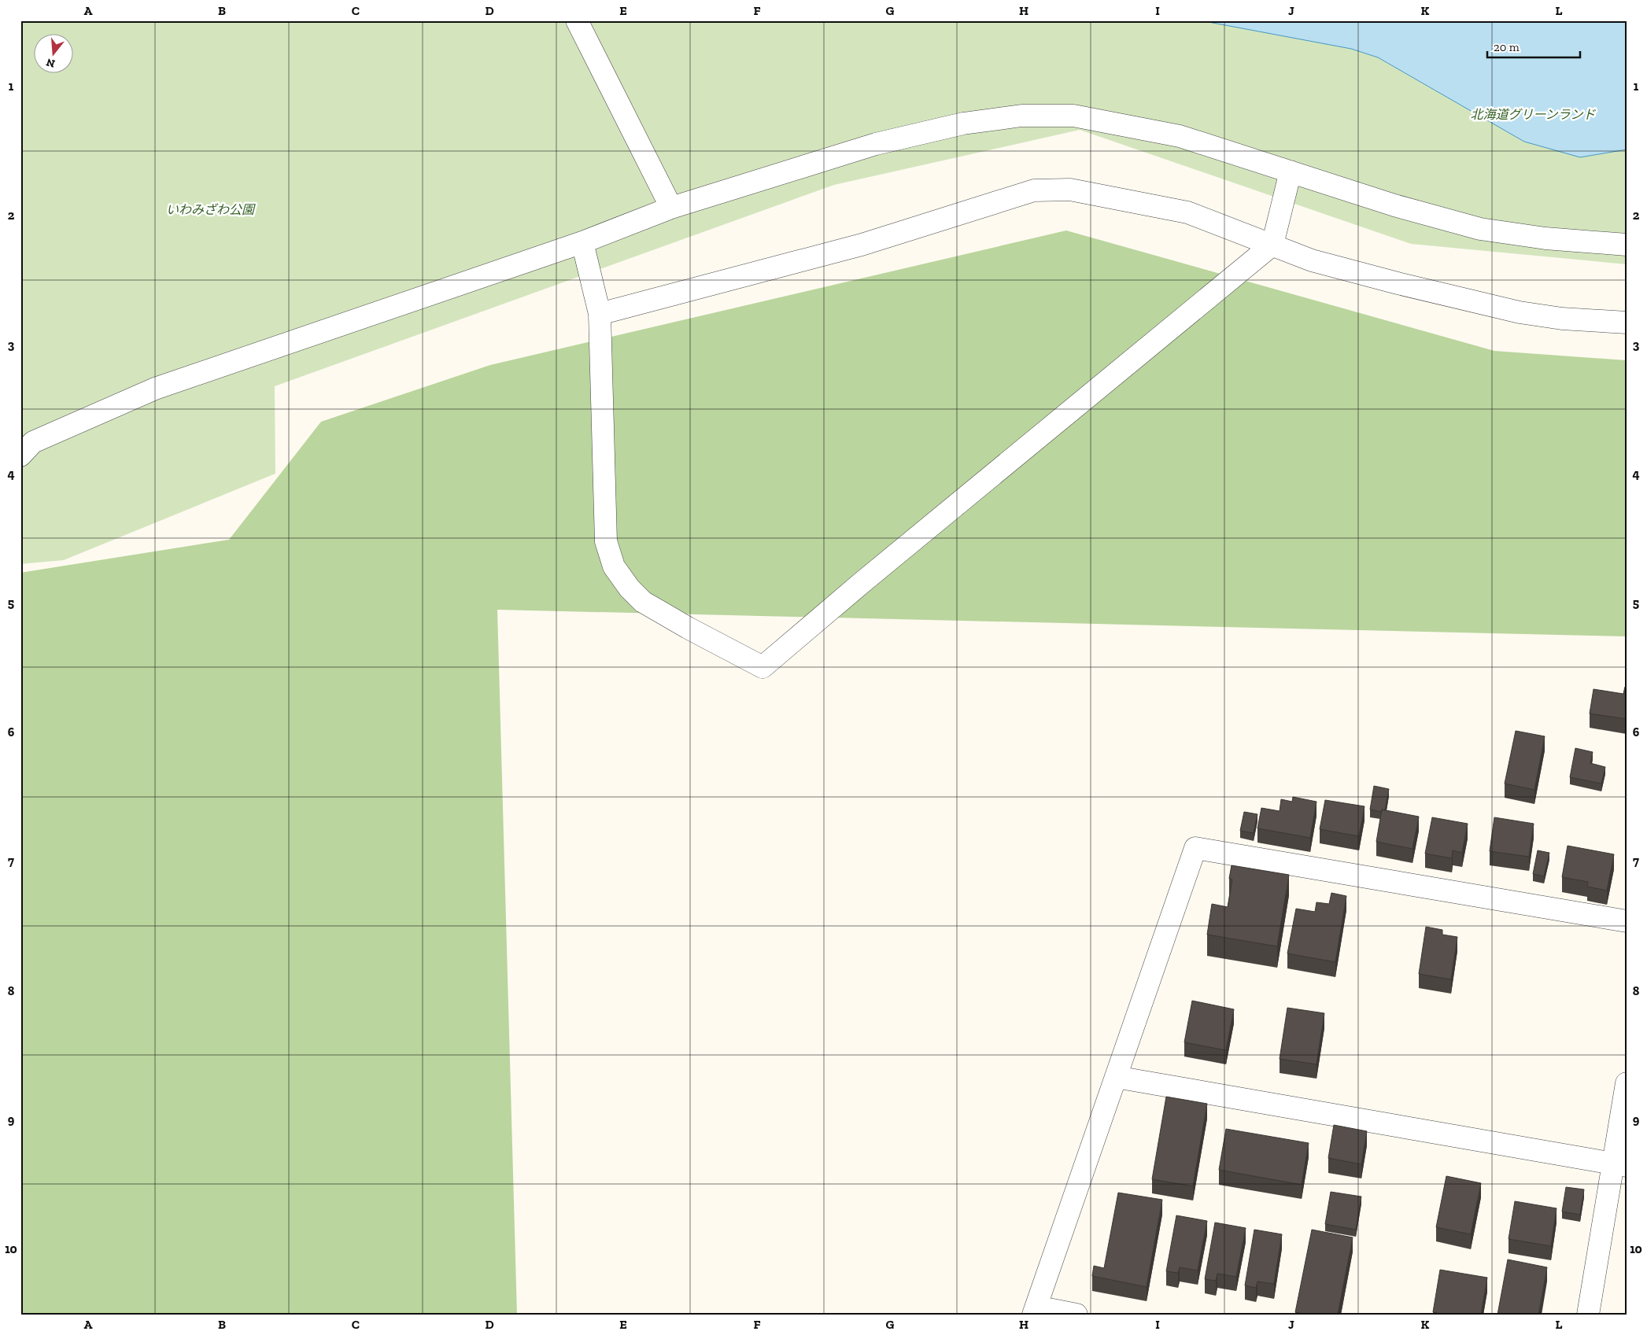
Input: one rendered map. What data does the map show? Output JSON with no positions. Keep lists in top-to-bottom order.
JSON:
{
  "parks": ["北海道グリーンランド", "いわみざわ公園"],
  "scale_bar": "20 m",
  "north": "bottom",
  "grid": {
    "columns": [
      "A",
      "B",
      "C",
      "D",
      "E",
      "F",
      "G",
      "H",
      "I",
      "J",
      "K",
      "L"
    ],
    "rows": [
      "1",
      "2",
      "3",
      "4",
      "5",
      "6",
      "7",
      "8",
      "9",
      "10"
    ]
  }
}
